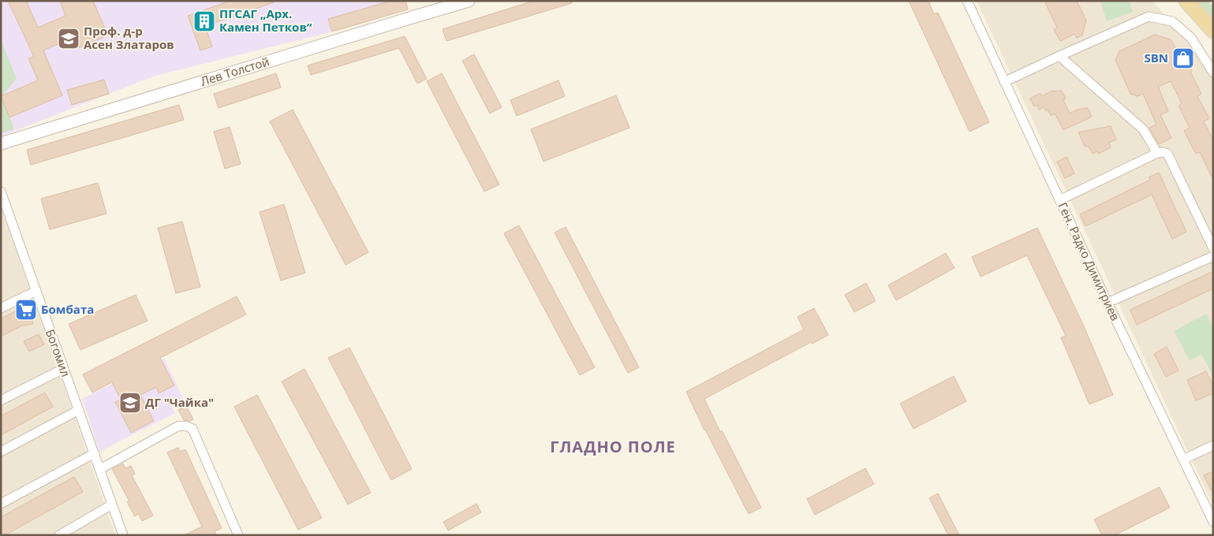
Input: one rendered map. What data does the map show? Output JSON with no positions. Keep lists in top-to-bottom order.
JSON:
{
  "streets": {
    "street": ["Лев Толстой", "Ген. Радко Димитриев", "Богомил"]
  },
  "districts": ["ГЛАДНО ПОЛЕ"],
  "places": {
    "building": ["ПГСАГ „Арх. Камен Петков“"],
    "school or university": ["Проф. д-р Асен Златаров", "ДГ \"Чайка\""],
    "shop": ["SBN"],
    "supermarket": ["Бомбата"]
  }
}
